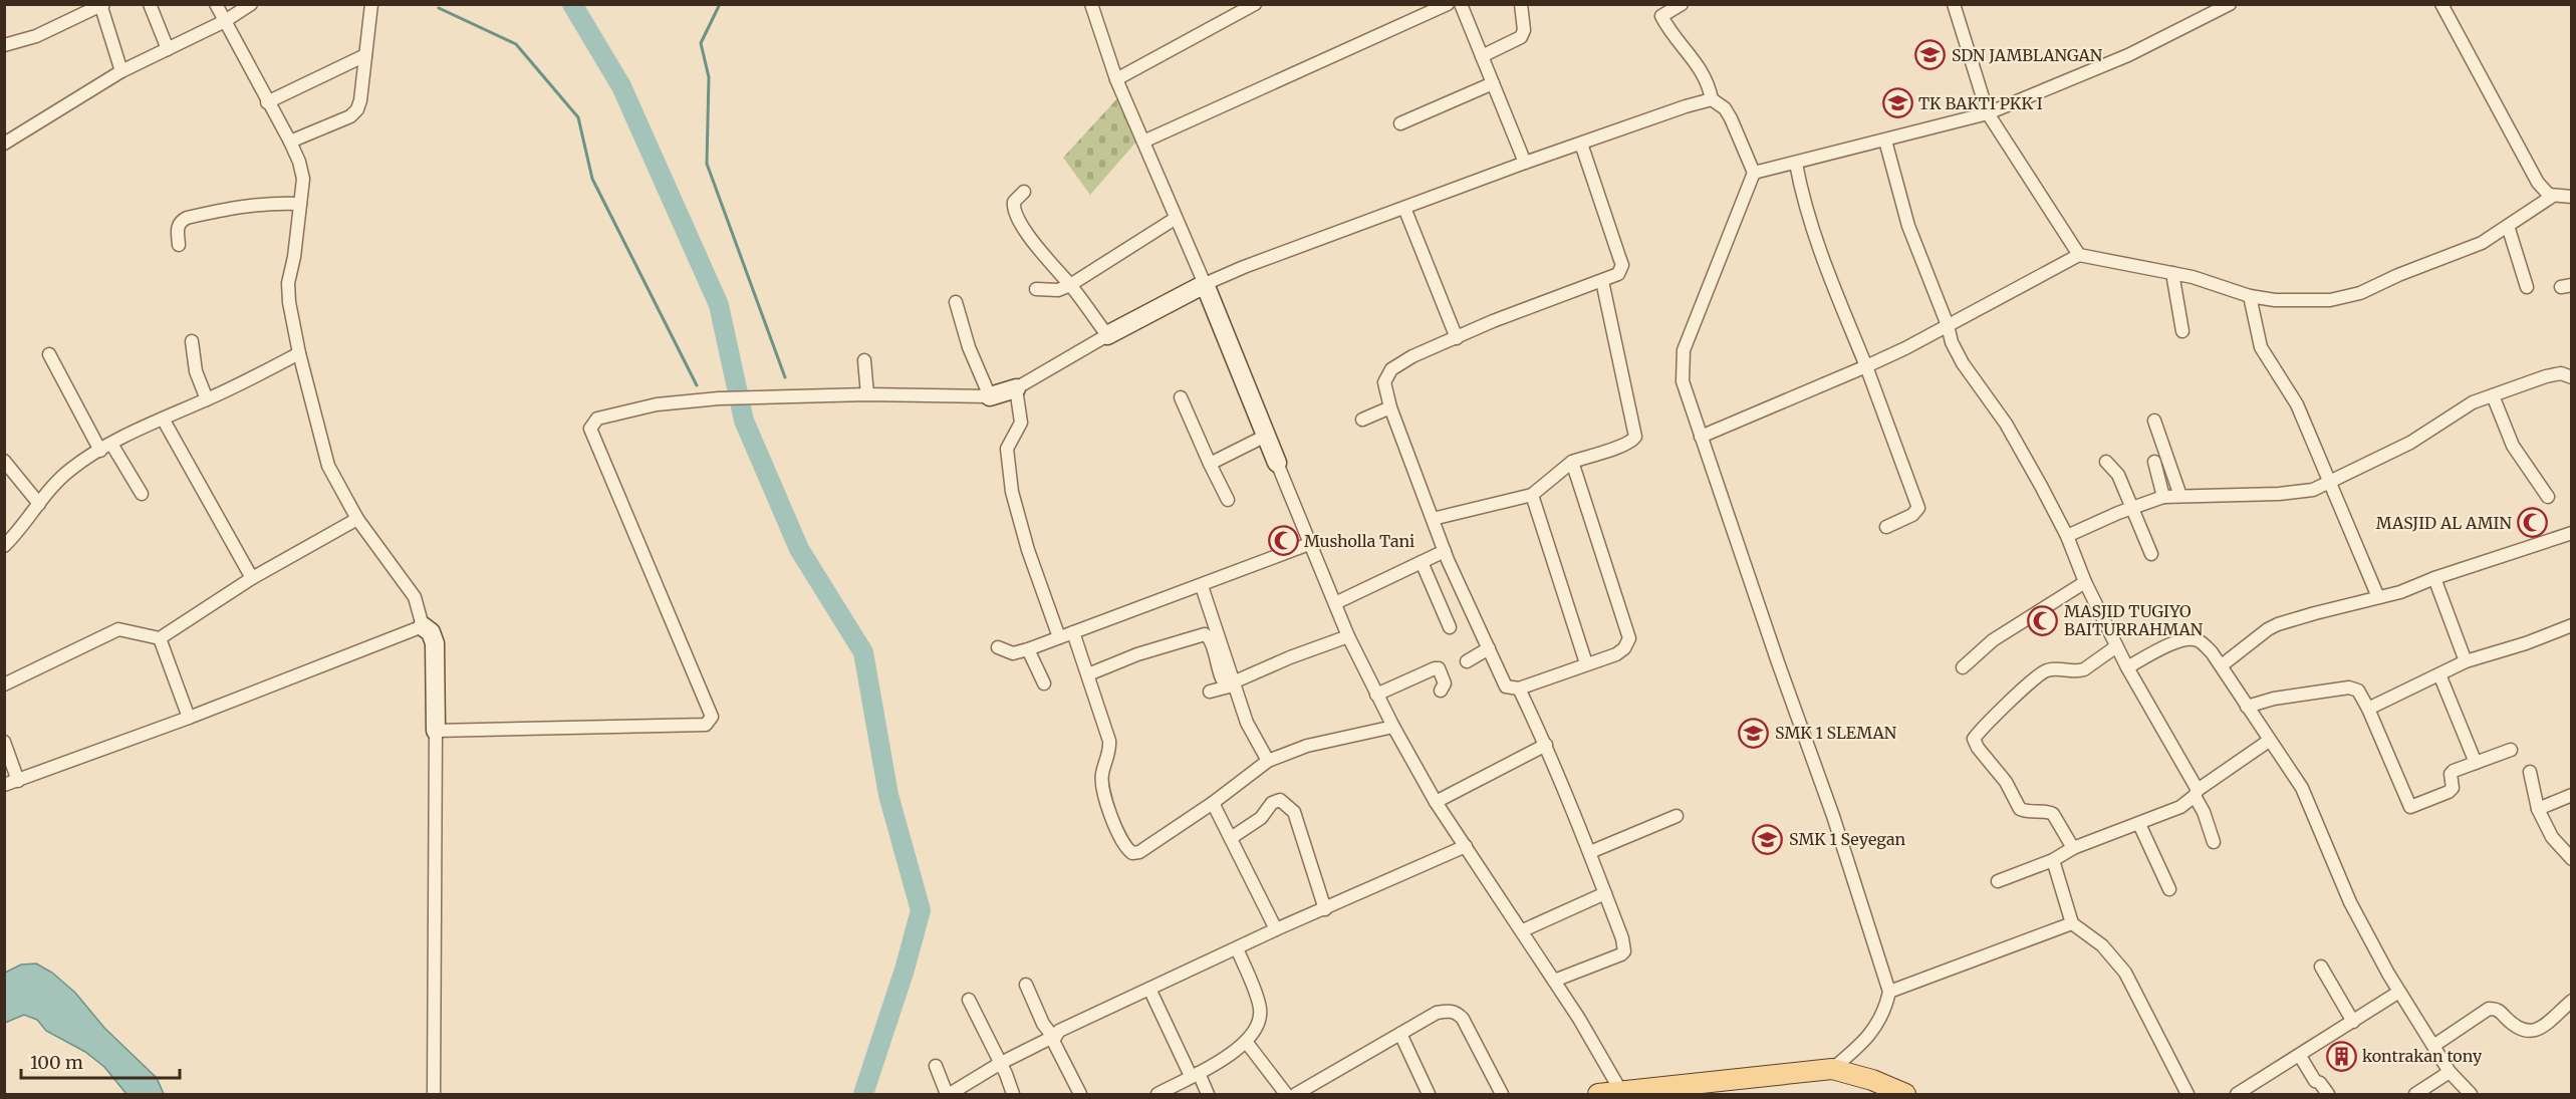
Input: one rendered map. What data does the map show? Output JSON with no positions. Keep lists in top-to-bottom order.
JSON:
{
  "places": {
    "school or university": [
      "SDN JAMBLANGAN",
      "TK BAKTI PKK I",
      "SMK 1 SLEMAN",
      "SMK 1 Seyegan"
    ],
    "mosque": ["MASJID AL AMIN", "Musholla Tani", "MASJID TUGIYO BAITURRAHMAN"],
    "building": ["kontrakan tony"]
  },
  "scale_bar": "100 m"
}
